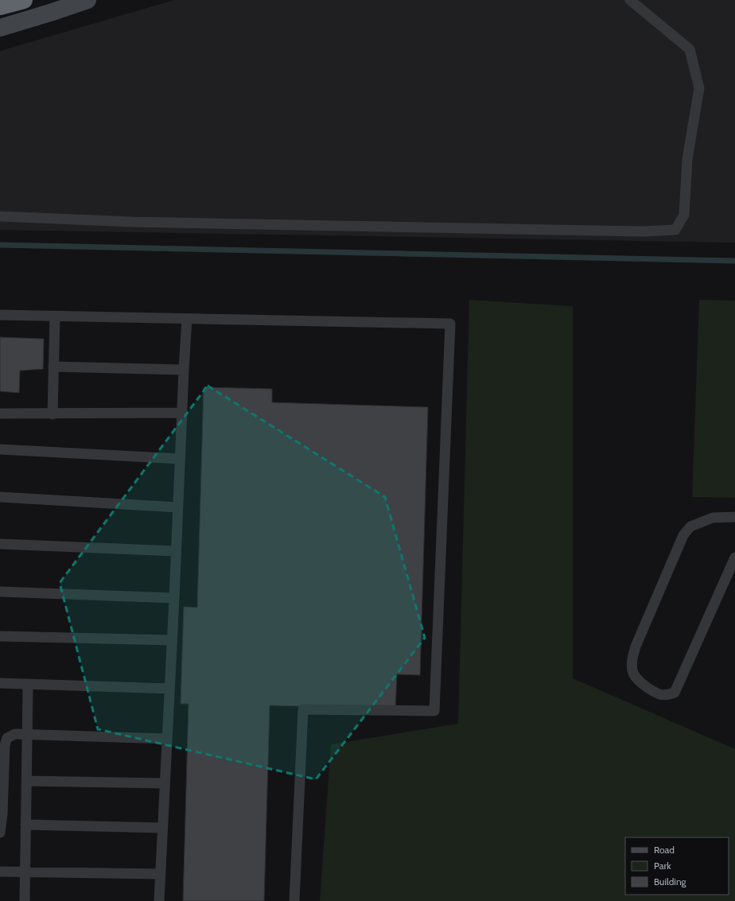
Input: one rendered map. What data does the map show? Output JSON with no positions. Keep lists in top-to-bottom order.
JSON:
{
  "legend": ["Road", "Park", "Building"]
}
